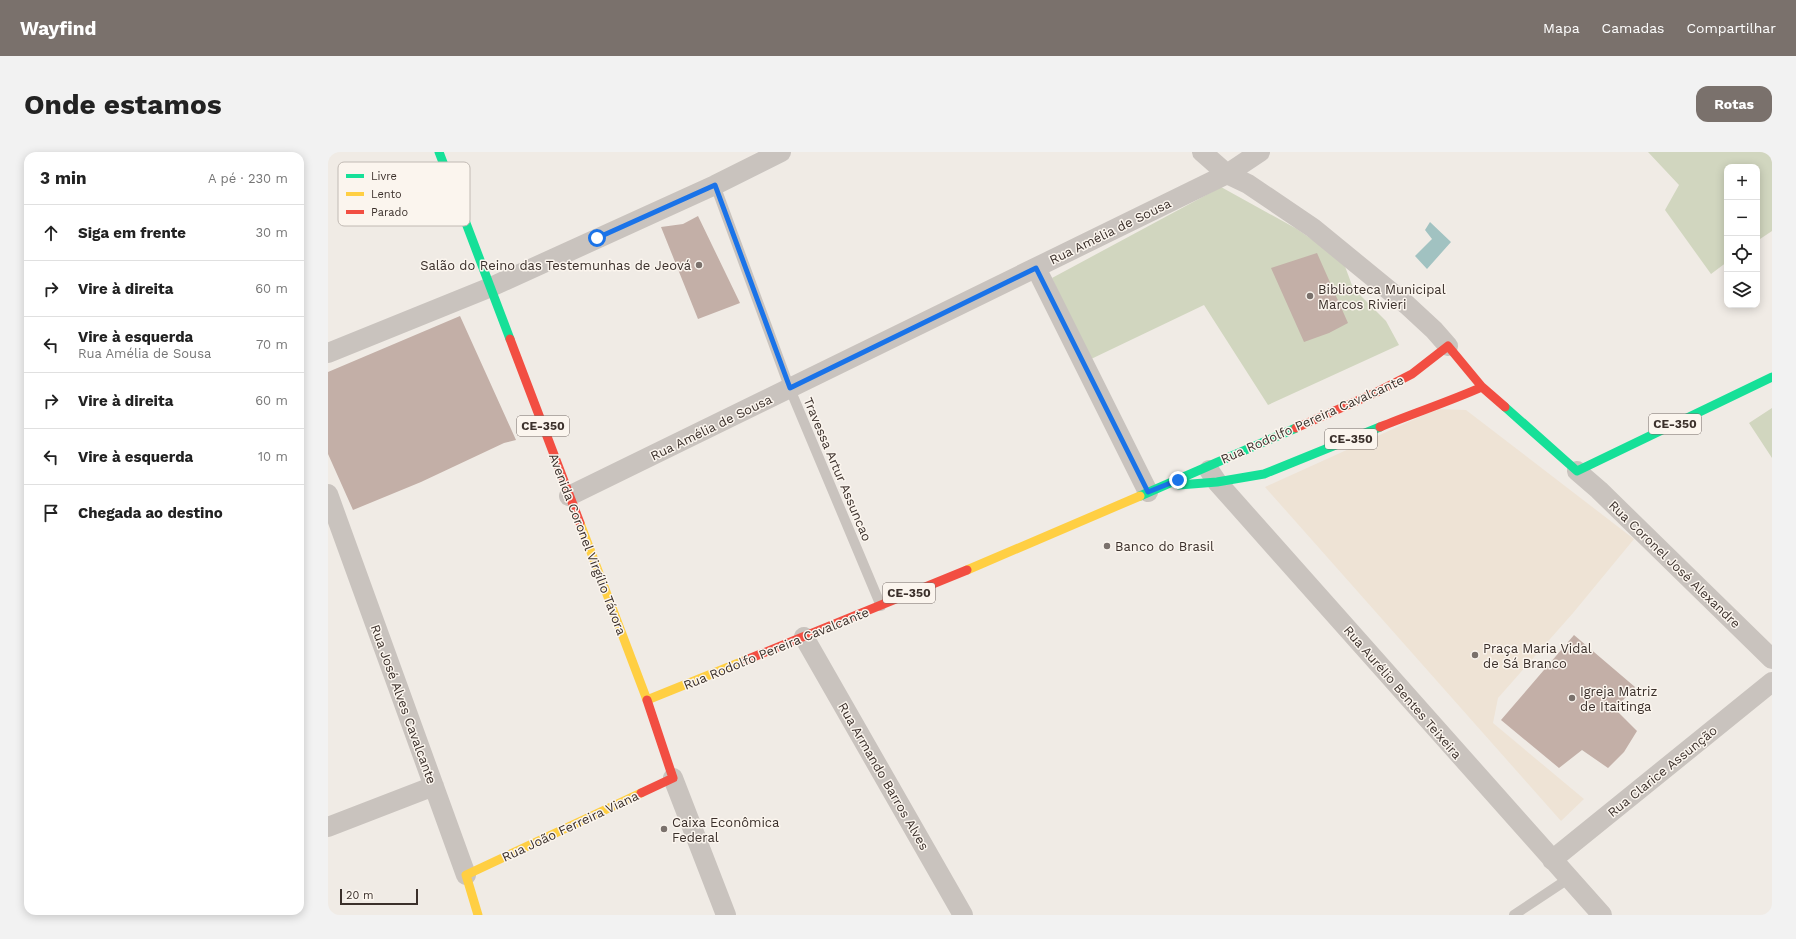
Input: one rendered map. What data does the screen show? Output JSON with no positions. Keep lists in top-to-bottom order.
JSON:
{
  "streets": {
    "main road": [
      "Rua Rodolfo Pereira Cavalcante",
      "CE-350",
      "Avenida Coronel Virgílio Távora",
      "Rua José Alves Cavalcante",
      "Rua João Ferreira Viana"
    ],
    "street": [
      "Rua Amélia de Sousa",
      "Rua Coronel José Alexandre",
      "Rua Aurélio Bentes Teixeira",
      "Rua Clarice Assunção",
      "Rua Armando Barros Alves"
    ],
    "lane": ["Travessa Artur Assuncao"]
  },
  "crossings": [
    ["Rua Amélia de Sousa", "Travessa Artur Assuncao"],
    ["Rua Amélia de Sousa", "Avenida Coronel Virgílio Távora"],
    ["Rua Rodolfo Pereira Cavalcante", "Travessa Artur Assuncao"],
    ["Rua Rodolfo Pereira Cavalcante", "Avenida Coronel Virgílio Távora"],
    ["Rua Rodolfo Pereira Cavalcante", "Rua Aurélio Bentes Teixeira"],
    ["Rua Rodolfo Pereira Cavalcante", "Rua Armando Barros Alves"],
    ["CE-350", "Rua Coronel José Alexandre"],
    ["Avenida Coronel Virgílio Távora", "Rua João Ferreira Viana"],
    ["Rua Aurélio Bentes Teixeira", "Rua Clarice Assunção"],
    ["Rua José Alves Cavalcante", "Rua João Ferreira Viana"]
  ],
  "places": [
    "Salão do Reino das Testemunhas de Jeová",
    "Biblioteca Municipal Marcos Rivieri",
    "Banco do Brasil",
    "Praça Maria Vidal de Sá Branco",
    "Igreja Matriz de Itaitinga",
    "Caixa Econômica Federal"
  ],
  "legend": ["Livre", "Lento", "Parado"],
  "scale_bar": "20 m",
  "page": {
    "header": "Wayfind",
    "nav": ["Mapa", "Camadas", "Compartilhar"],
    "buttons": "Rotas",
    "title": "Onde estamos",
    "heading": ["3 min", "A pé · 230 m"],
    "map_buttons": ["+", "−"],
    "list": [
      ["Siga em frente", "30 m"],
      ["Vire à direita", "60 m"],
      ["Vire à esquerda", "Rua Amélia de Sousa", "70 m"],
      ["Vire à direita", "60 m"],
      ["Vire à esquerda", "10 m"],
      "Chegada ao destino"
    ],
    "scale": "20 m"
  }
}
